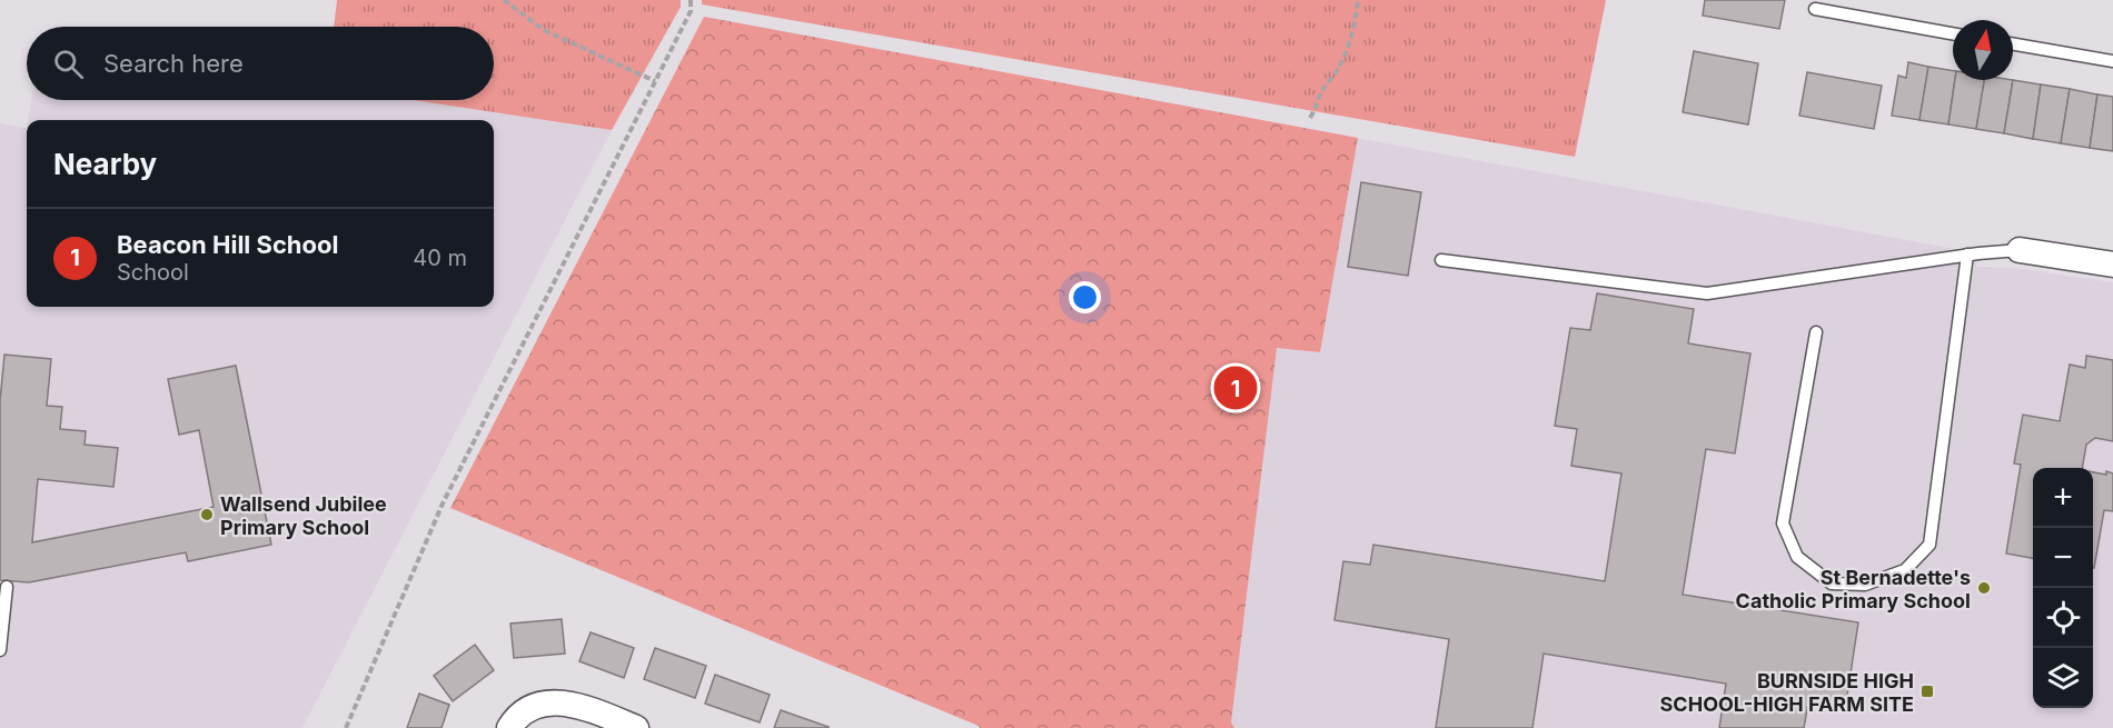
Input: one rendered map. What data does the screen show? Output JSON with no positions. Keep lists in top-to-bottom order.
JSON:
{
  "places": {
    "other": ["Wallsend Jubilee Primary School", "St Bernadette's Catholic Primary School"],
    "transit": ["BURNSIDE HIGH SCHOOL-HIGH FARM SITE"]
  },
  "north": "top",
  "page": {
    "search": "Search here",
    "heading": "Nearby",
    "list": [
      {
        "mark": "1",
        "name": "Beacon Hill School",
        "note": "School",
        "value": "40 m"
      }
    ],
    "pins": "1",
    "map_buttons": ["+", "−"]
  }
}
